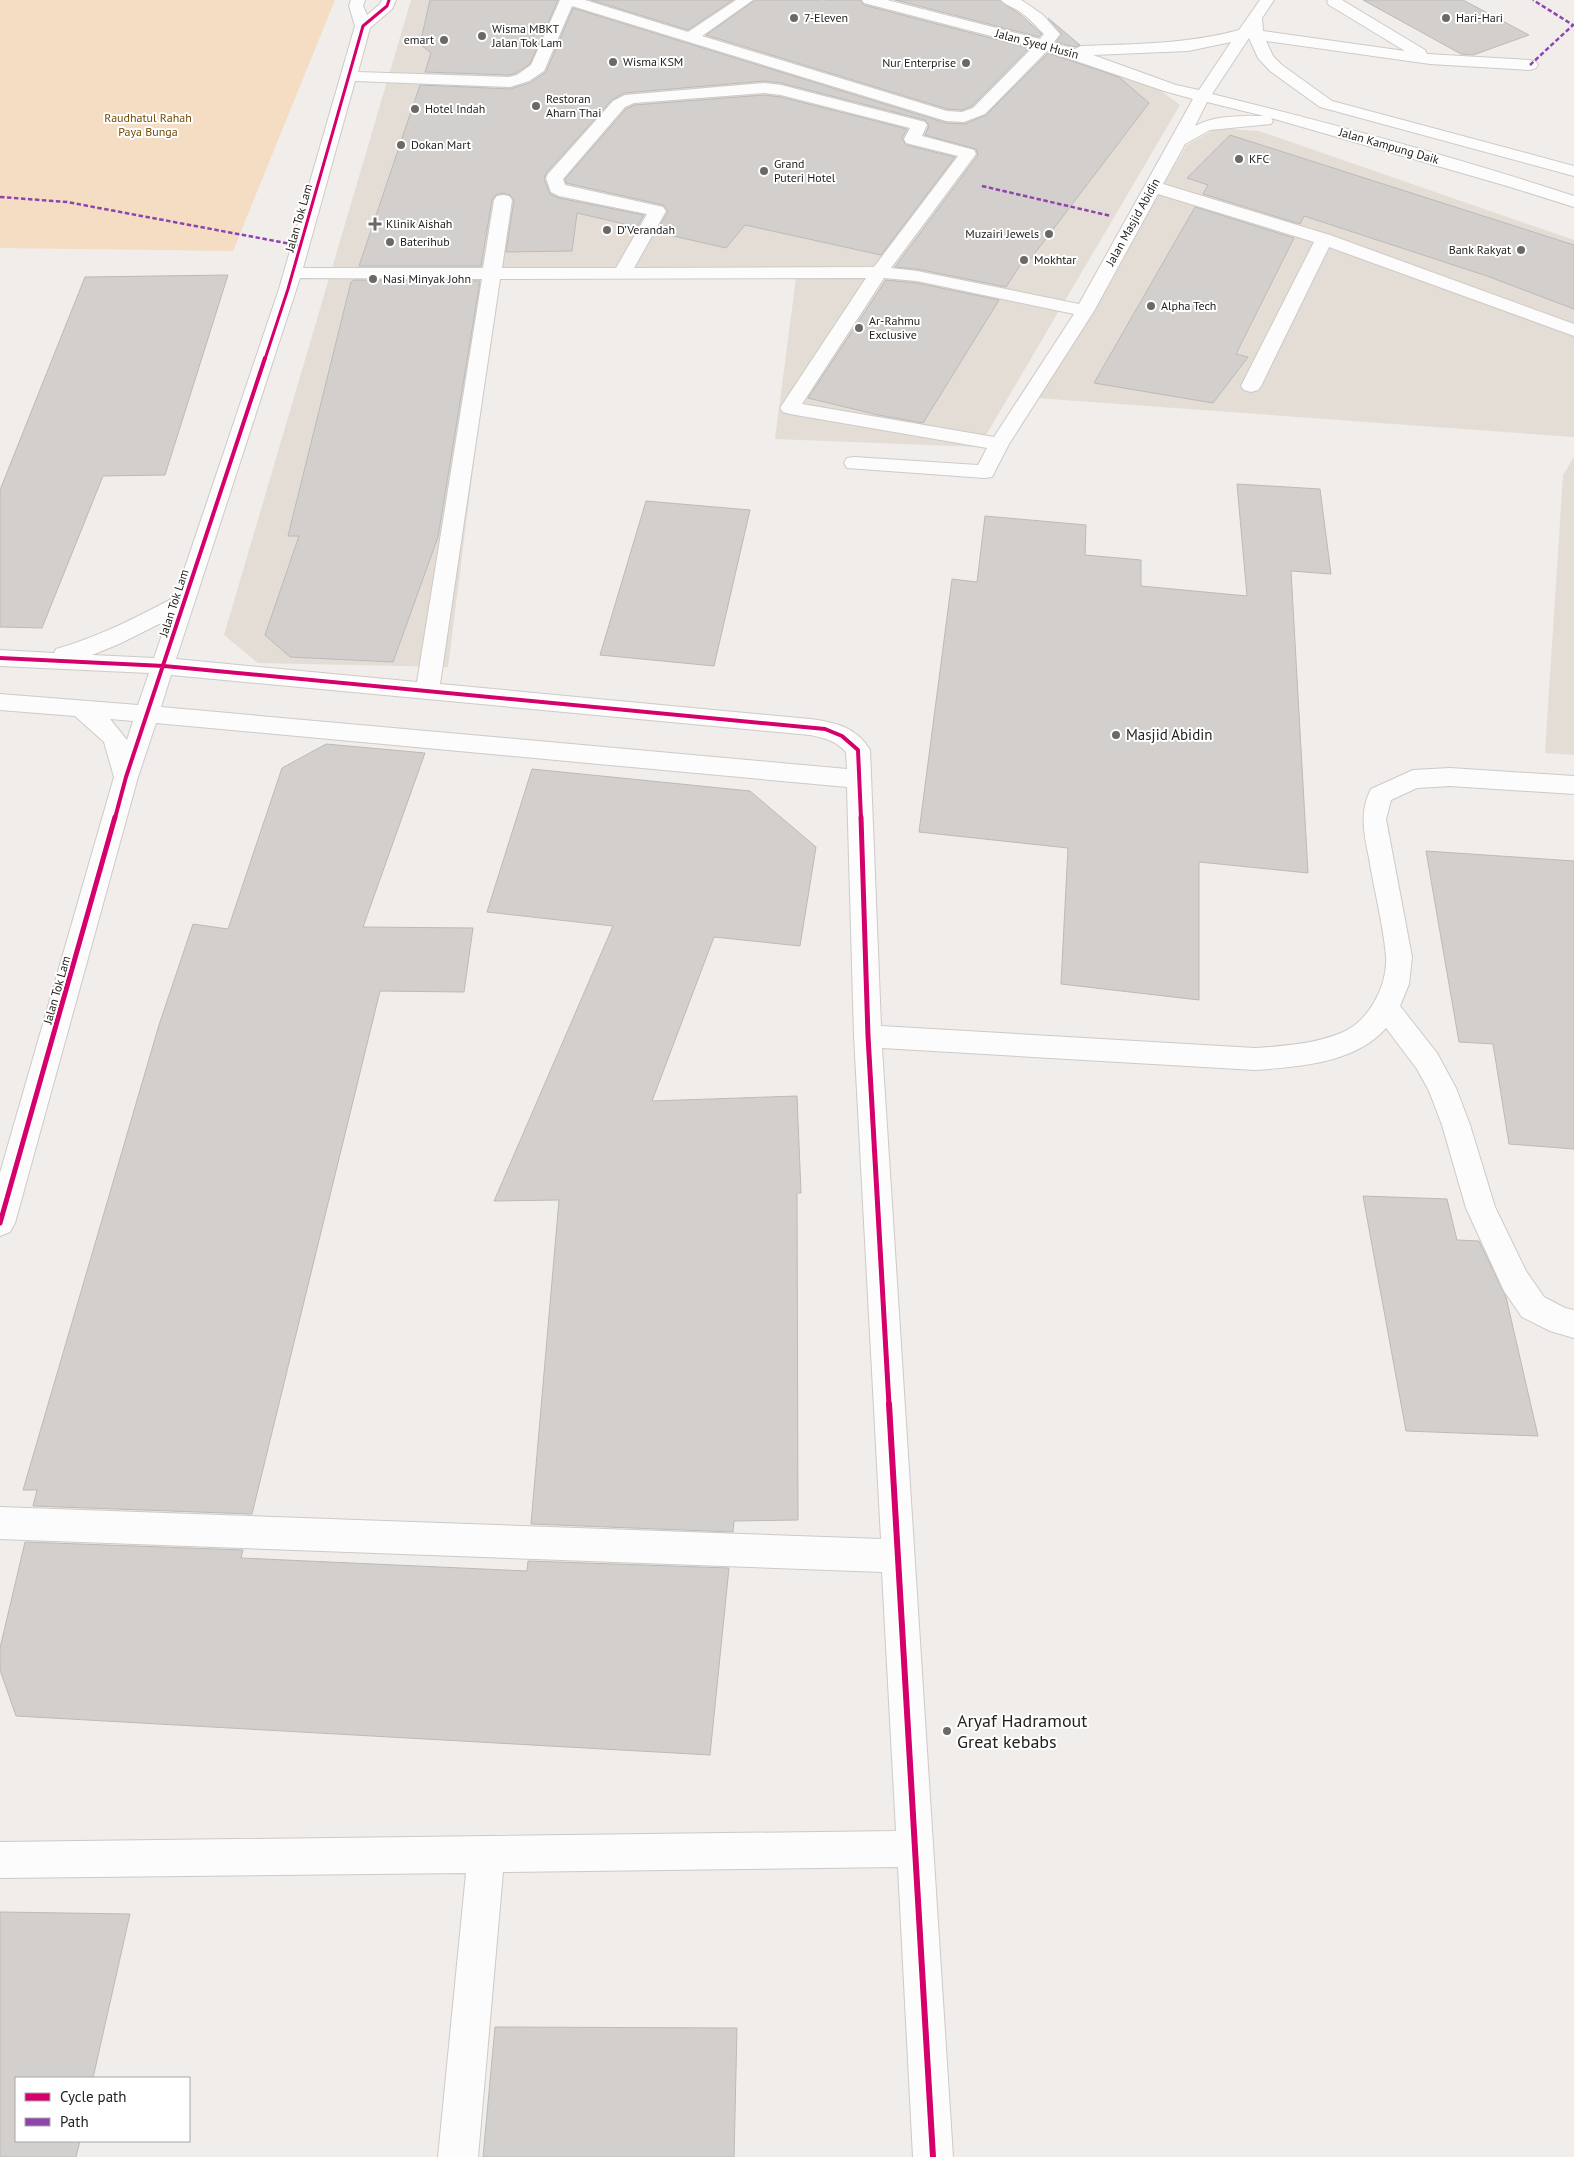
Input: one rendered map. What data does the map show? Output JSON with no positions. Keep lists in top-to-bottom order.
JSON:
{
  "streets": {
    "street": [
      "Jalan Syed Husin",
      "Jalan Kampung Daik",
      "Jalan Tok Lam",
      "Jalan Masjid Abidin"
    ]
  },
  "crossings": [
    ["Jalan Syed Husin", "Jalan Kampung Daik"],
    ["Jalan Syed Husin", "Jalan Masjid Abidin"],
    ["Jalan Kampung Daik", "Jalan Masjid Abidin"]
  ],
  "parks": ["Raudhatul Rahah Paya Bunga"],
  "places": {
    "other": [
      "7-Eleven",
      "Hari-Hari",
      "Wisma MBKT Jalan Tok Lam",
      "emart",
      "Wisma KSM",
      "Nur Enterprise",
      "Restoran Aharn Thai",
      "Hotel Indah",
      "Dokan Mart",
      "KFC",
      "Grand Puteri Hotel",
      "D’Verandah",
      "Muzairi Jewels",
      "Baterihub",
      "Bank Rakyat",
      "Mokhtar",
      "Nasi Minyak John",
      "Alpha Tech",
      "Ar-Rahmu Exclusive",
      "Masjid Abidin",
      "Aryaf Hadramout Great kebabs"
    ],
    "health": ["Klinik Aishah"]
  },
  "legend": ["Cycle path", "Path"]
}
